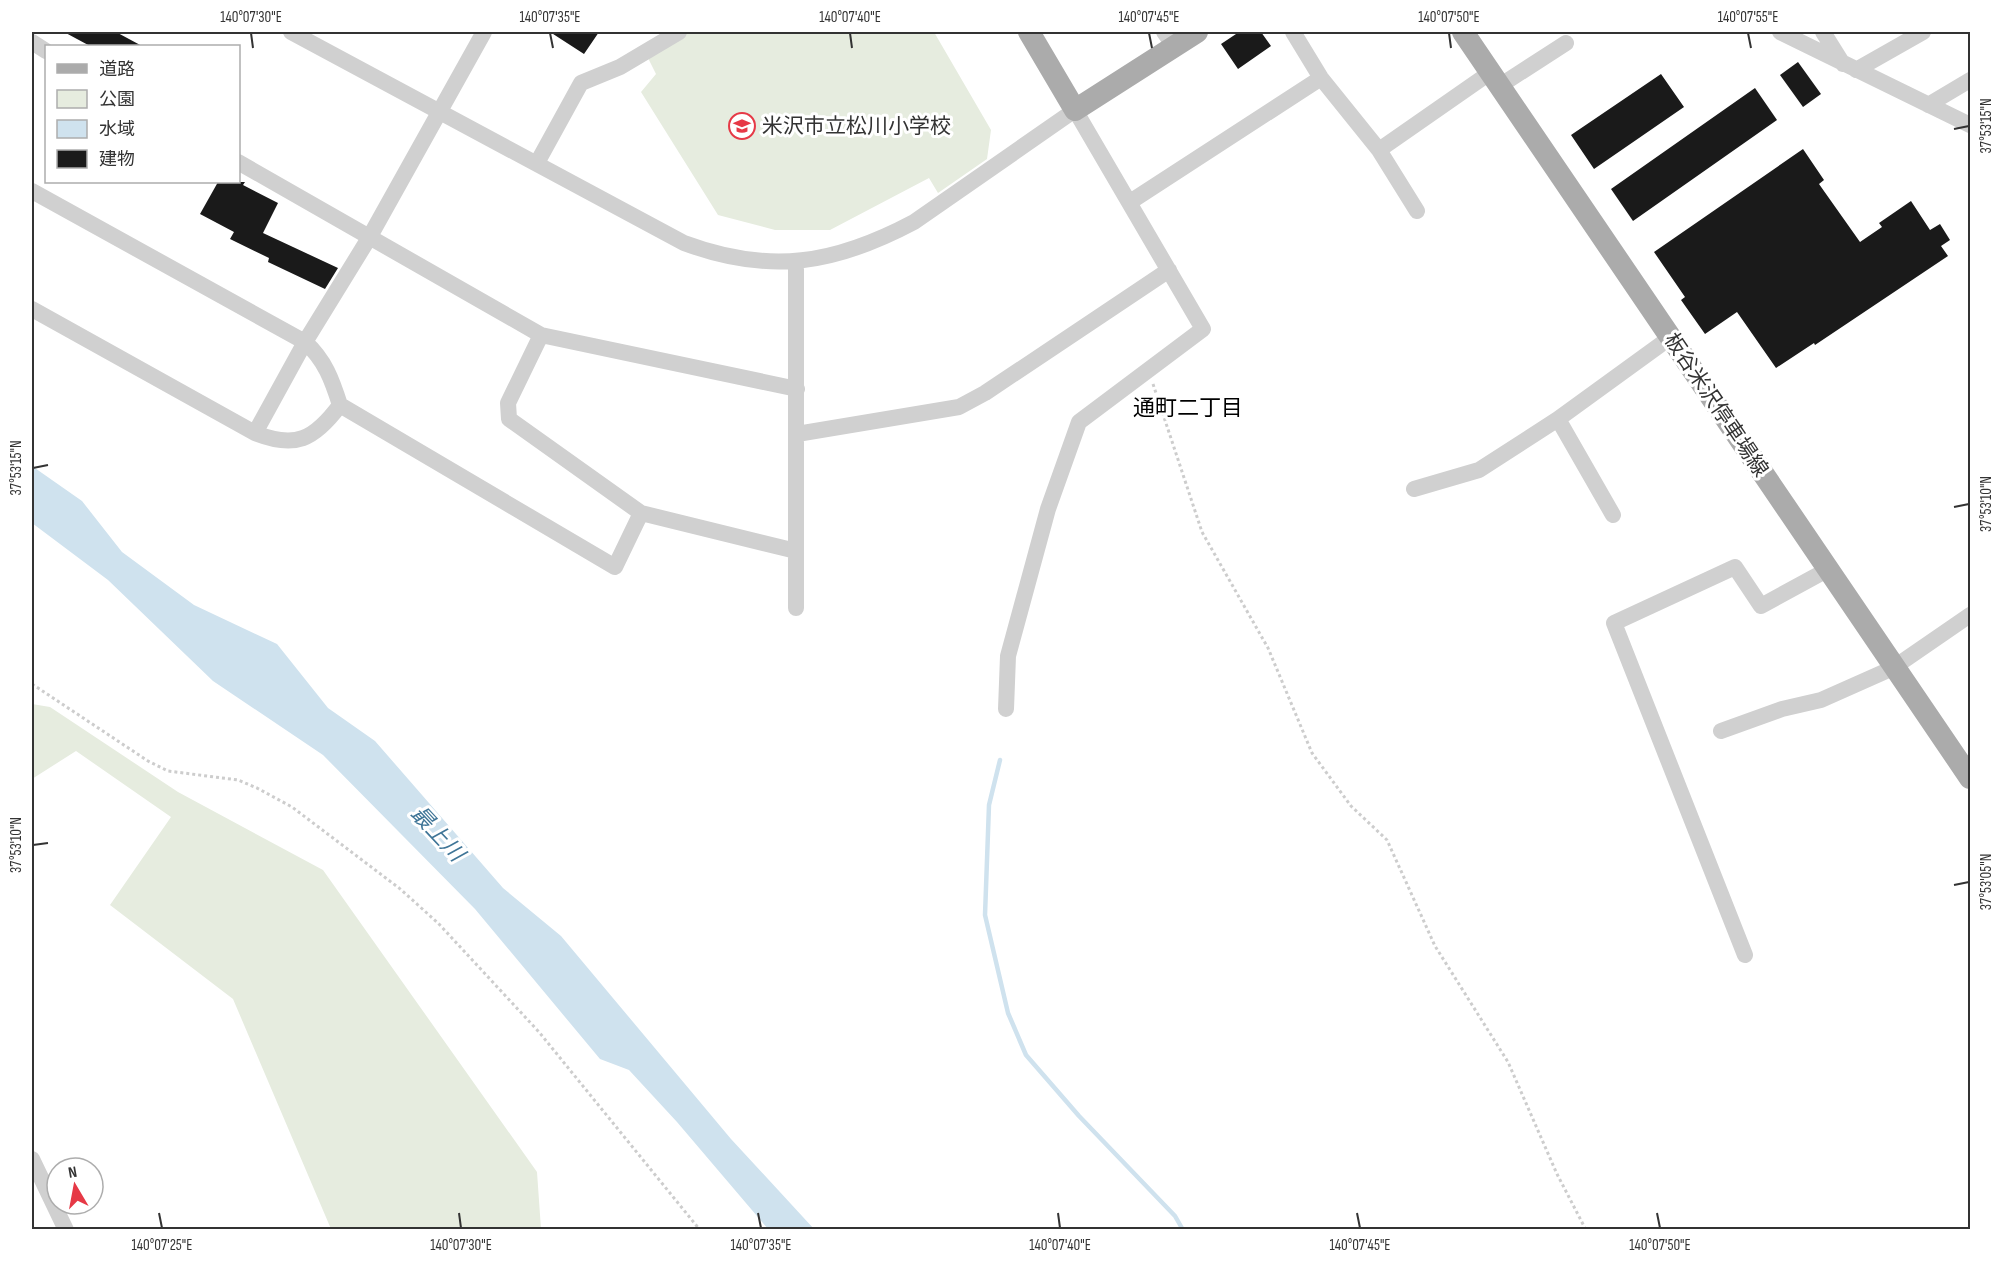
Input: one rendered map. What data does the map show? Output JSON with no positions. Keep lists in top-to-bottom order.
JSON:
{
  "streets": {
    "main road": ["板谷米沢停車場線"]
  },
  "districts": ["通町二丁目"],
  "water": ["最上川"],
  "places": {
    "school or university": ["米沢市立松川小学校"]
  },
  "legend": [
    "道路",
    "公園",
    "水域",
    "建物"
  ],
  "north": "top",
  "coordinates": [
    "140°07'30\"E",
    "140°07'35\"E",
    "140°07'40\"E",
    "140°07'45\"E",
    "140°07'50\"E",
    "140°07'55\"E",
    "37°53'15\"N",
    "37°53'10\"N",
    "37°53'05\"N",
    "140°07'25\"E"
  ]
}
